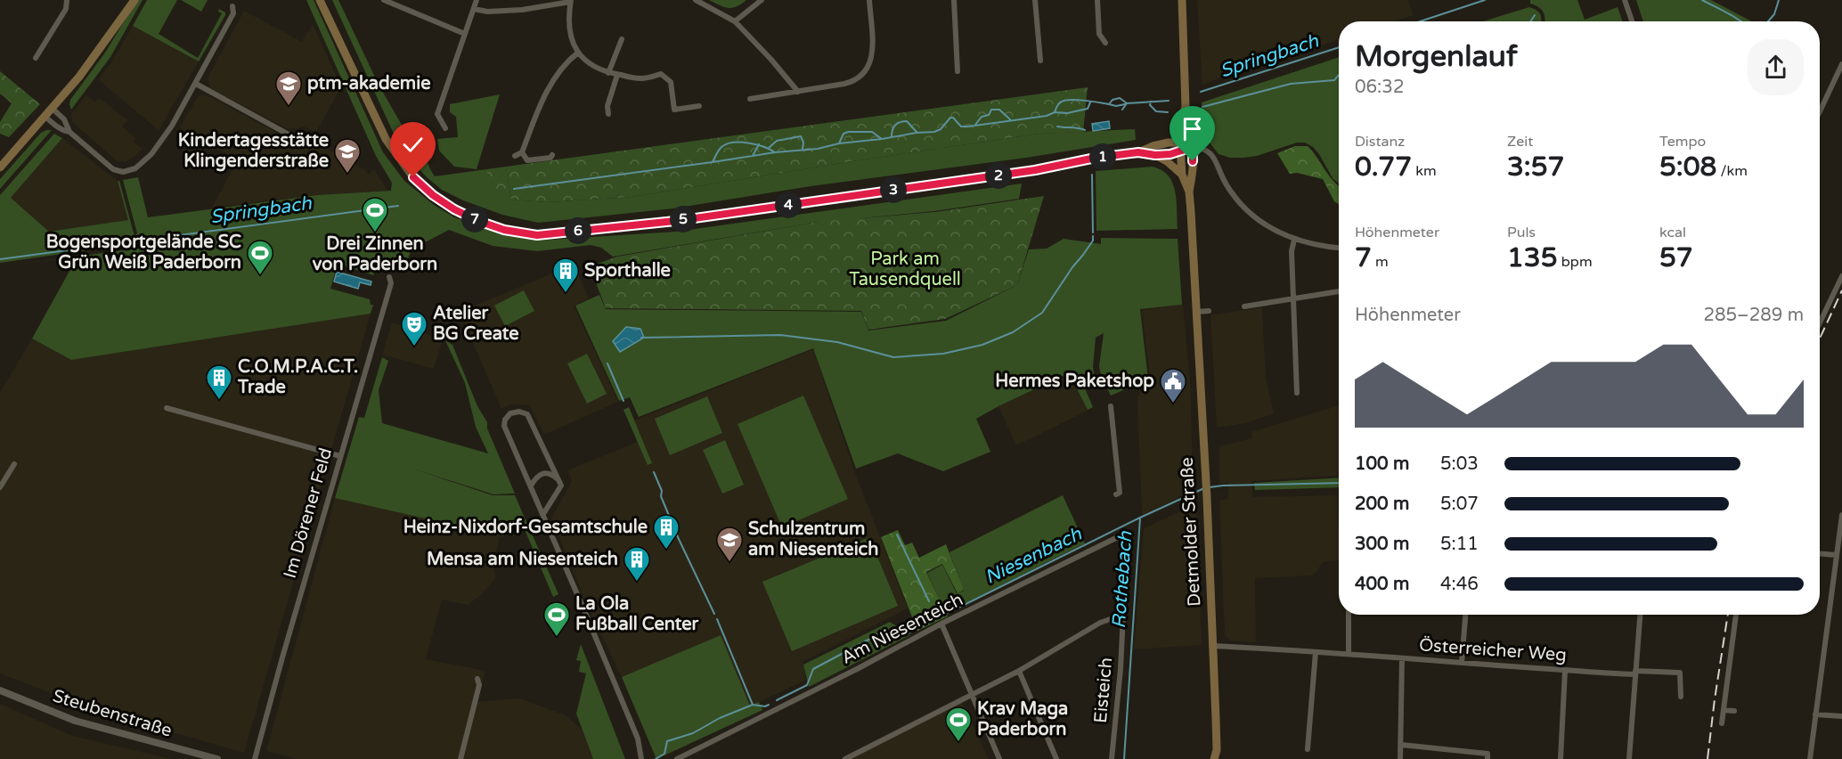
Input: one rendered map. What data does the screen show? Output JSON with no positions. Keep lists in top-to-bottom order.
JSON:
{
  "streets": {
    "main road": ["Detmolder Straße"],
    "street": [
      "Im Dörener Feld",
      "Am Niesenteich",
      "Österreicher Weg",
      "Eisteich",
      "Steubenstraße"
    ]
  },
  "crossings": [
    ["Detmolder Straße", "Österreicher Weg"]
  ],
  "water": ["Springbach", "Niesenbach", "Rothebach"],
  "parks": ["Park am Tausendquell"],
  "places": {
    "school or university": ["ptm-akademie", "Kindertagesstätte Klingenderstraße", "Schulzentrum am Niesenteich"],
    "sports": [
      "Drei Zinnen von Paderborn",
      "Bogensportgelände SC Grün Weiß Paderborn",
      "La Ola Fußball Center",
      "Krav Maga Paderborn"
    ],
    "building": [
      "Sporthalle",
      "C.O.M.P.A.C.T. Trade",
      "Heinz-Nixdorf-Gesamtschule",
      "Mensa am Niesenteich"
    ],
    "theatre": ["Atelier BG Create"],
    "public building": ["Hermes Paketshop"]
  },
  "page": {
    "heading": ["Morgenlauf", "06:32"],
    "stats": [
      ["Distanz", "0.77 km"],
      ["Zeit", "3:57"],
      ["Tempo", "5:08 /km"],
      ["Höhenmeter", "7 m"],
      ["Puls", "135 bpm"],
      ["kcal", "57"]
    ],
    "pins": [
      "1",
      "2",
      "3",
      "4",
      "5",
      "7",
      "6"
    ],
    "chart": ["Höhenmeter", "285–289 m"],
    "list": [
      {
        "name": "100 m",
        "note": "5:03"
      },
      {
        "name": "200 m",
        "note": "5:07"
      },
      {
        "name": "300 m",
        "note": "5:11"
      },
      {
        "name": "400 m",
        "note": "4:46"
      }
    ]
  }
}
